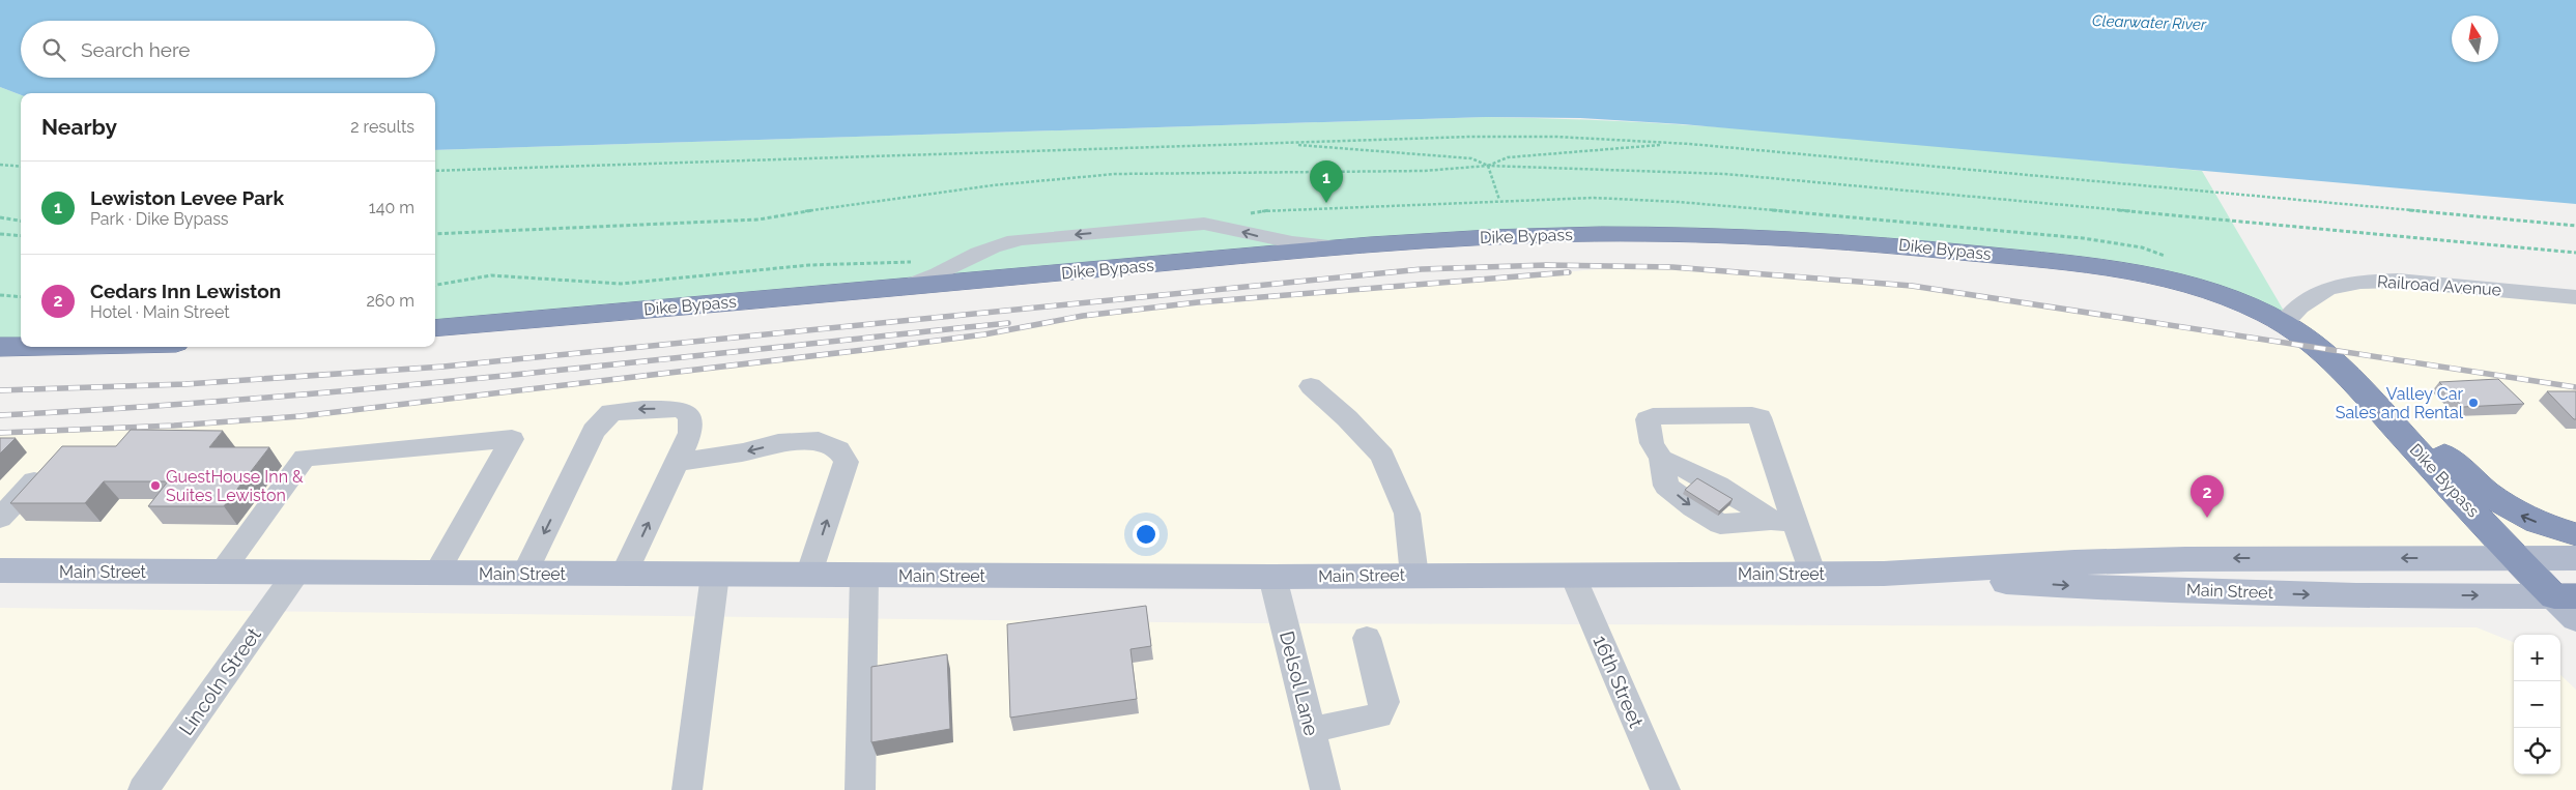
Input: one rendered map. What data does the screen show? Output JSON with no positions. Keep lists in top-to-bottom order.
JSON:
{
  "streets": {
    "highway": ["Dike Bypass"],
    "main road": ["Main Street"],
    "street": [
      "Railroad Avenue",
      "Lincoln Street",
      "16th Street",
      "Delsol Lane"
    ]
  },
  "crossings": [
    ["Dike Bypass", "Railroad Avenue"],
    ["Dike Bypass", "Main Street"],
    ["Main Street", "Lincoln Street"],
    ["Main Street", "16th Street"],
    ["Main Street", "Delsol Lane"]
  ],
  "water": ["Clearwater River"],
  "places": ["Valley Car Sales and Rental", "GuestHouse Inn & Suites Lewiston"],
  "north": "top",
  "page": {
    "search": "Search here",
    "heading": ["Nearby", "2 results"],
    "pins": ["1", "2"],
    "list": [
      {
        "mark": "1",
        "name": "Lewiston Levee Park",
        "note": "Park · Dike Bypass",
        "value": "140 m"
      },
      {
        "mark": "2",
        "name": "Cedars Inn Lewiston",
        "note": "Hotel · Main Street",
        "value": "260 m"
      }
    ],
    "map_buttons": ["+", "−"]
  }
}
